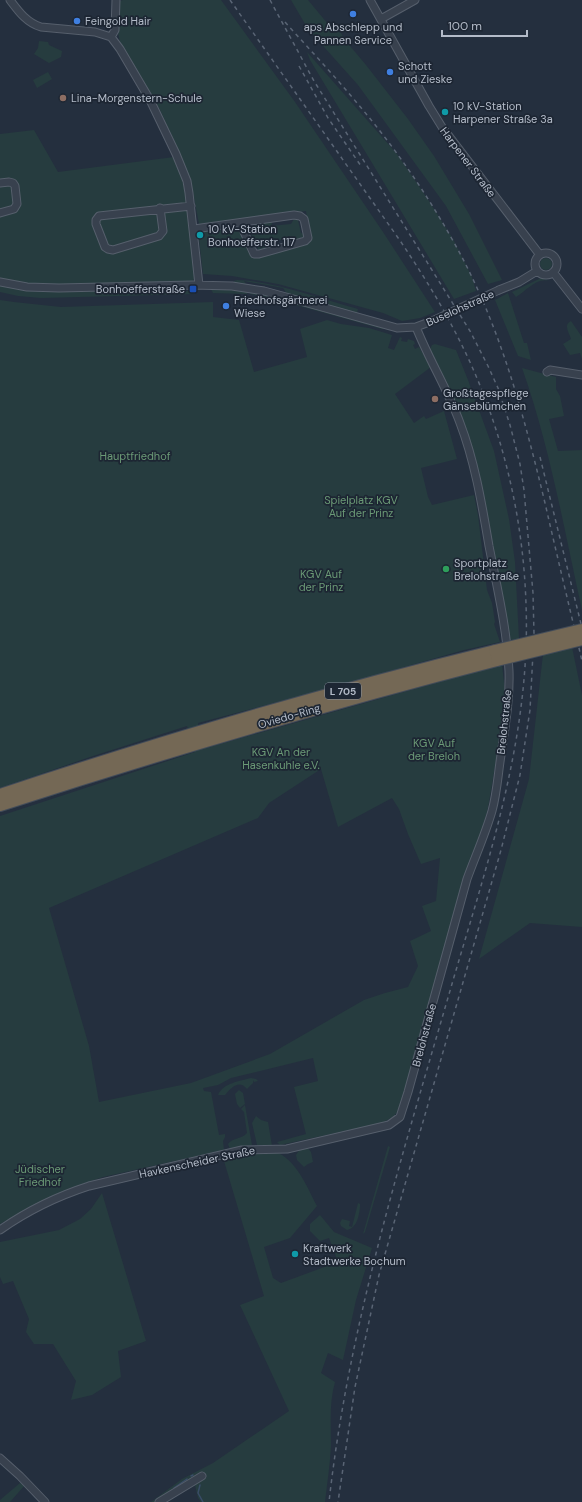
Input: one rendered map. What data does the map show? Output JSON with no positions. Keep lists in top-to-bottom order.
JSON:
{
  "streets": {
    "highway": ["L 705", "Oviedo-Ring"],
    "street": [
      "Harpener Straße",
      "Buselohstraße",
      "Brelohstraße",
      "Havkenscheider Straße"
    ]
  },
  "crossings": [
    ["Harpener Straße", "Buselohstraße"],
    ["Buselohstraße", "Brelohstraße"],
    ["Brelohstraße", "Havkenscheider Straße"]
  ],
  "parks": [
    "Hauptfriedhof",
    "Spielplatz KGV Auf der Prinz",
    "KGV Auf der Prinz",
    "KGV Auf der Breloh",
    "KGV An der Hasenkuhle e.V.",
    "Jüdischer Friedhof"
  ],
  "places": {
    "other": [
      "aps Abschlepp und Pannen Service",
      "Feingold Hair",
      "Schott und Zieske",
      "Lina-Morgenstern-Schule",
      "10 kV-Station Harpener Straße 3a",
      "10 kV-Station Bonhoefferstr. 117",
      "Friedhofsgärtnerei Wiese",
      "Großtagespflege Gänseblümchen",
      "Sportplatz Brelohstraße",
      "Kraftwerk Stadtwerke Bochum"
    ],
    "transit": ["Bonhoefferstraße"]
  },
  "scale_bar": "100 m"
}
